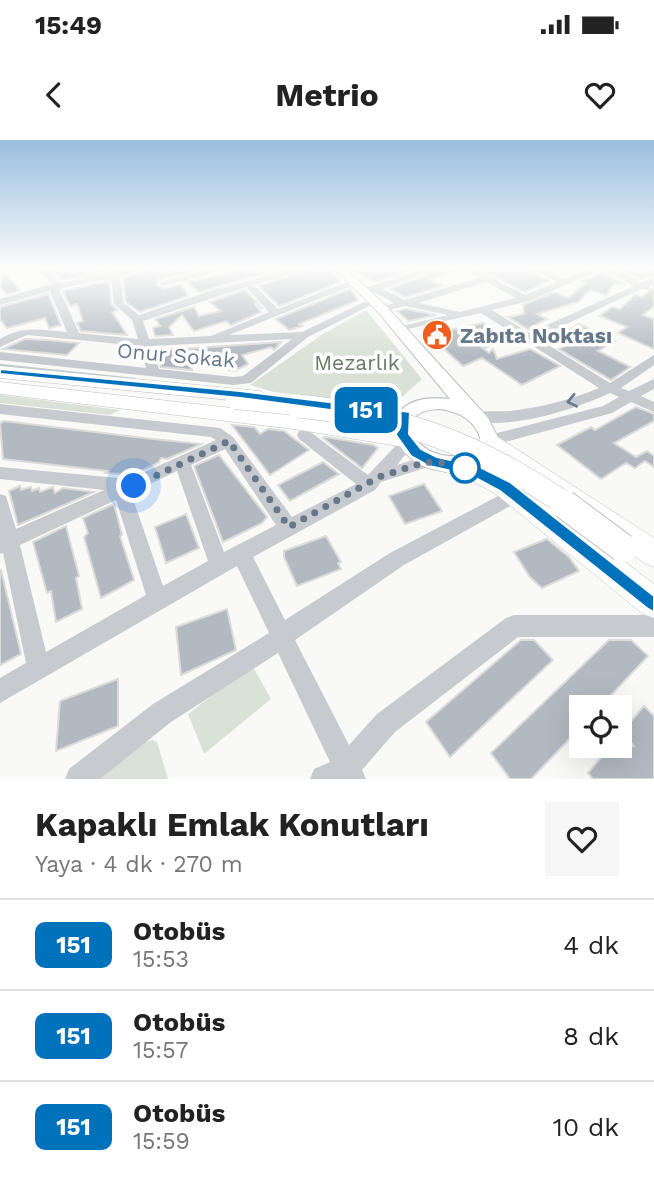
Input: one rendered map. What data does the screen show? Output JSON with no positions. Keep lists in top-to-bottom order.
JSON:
{
  "streets": {
    "street": ["Onur Sokak"]
  },
  "parks": ["Mezarlık"],
  "places": {
    "public building": ["Zabıta Noktası"]
  },
  "lines": ["bus line 151"],
  "page": {
    "status": "15:49",
    "header": "Metrio",
    "on_map": "151",
    "heading": ["Kapaklı Emlak Konutları", "Yaya · 4 dk · 270 m"],
    "list": [
      {
        "mark": "151",
        "name": "Otobüs",
        "note": "15:53",
        "value": "4 dk"
      },
      {
        "mark": "151",
        "name": "Otobüs",
        "note": "15:57",
        "value": "8 dk"
      },
      {
        "mark": "151",
        "name": "Otobüs",
        "note": "15:59",
        "value": "10 dk"
      }
    ]
  }
}
